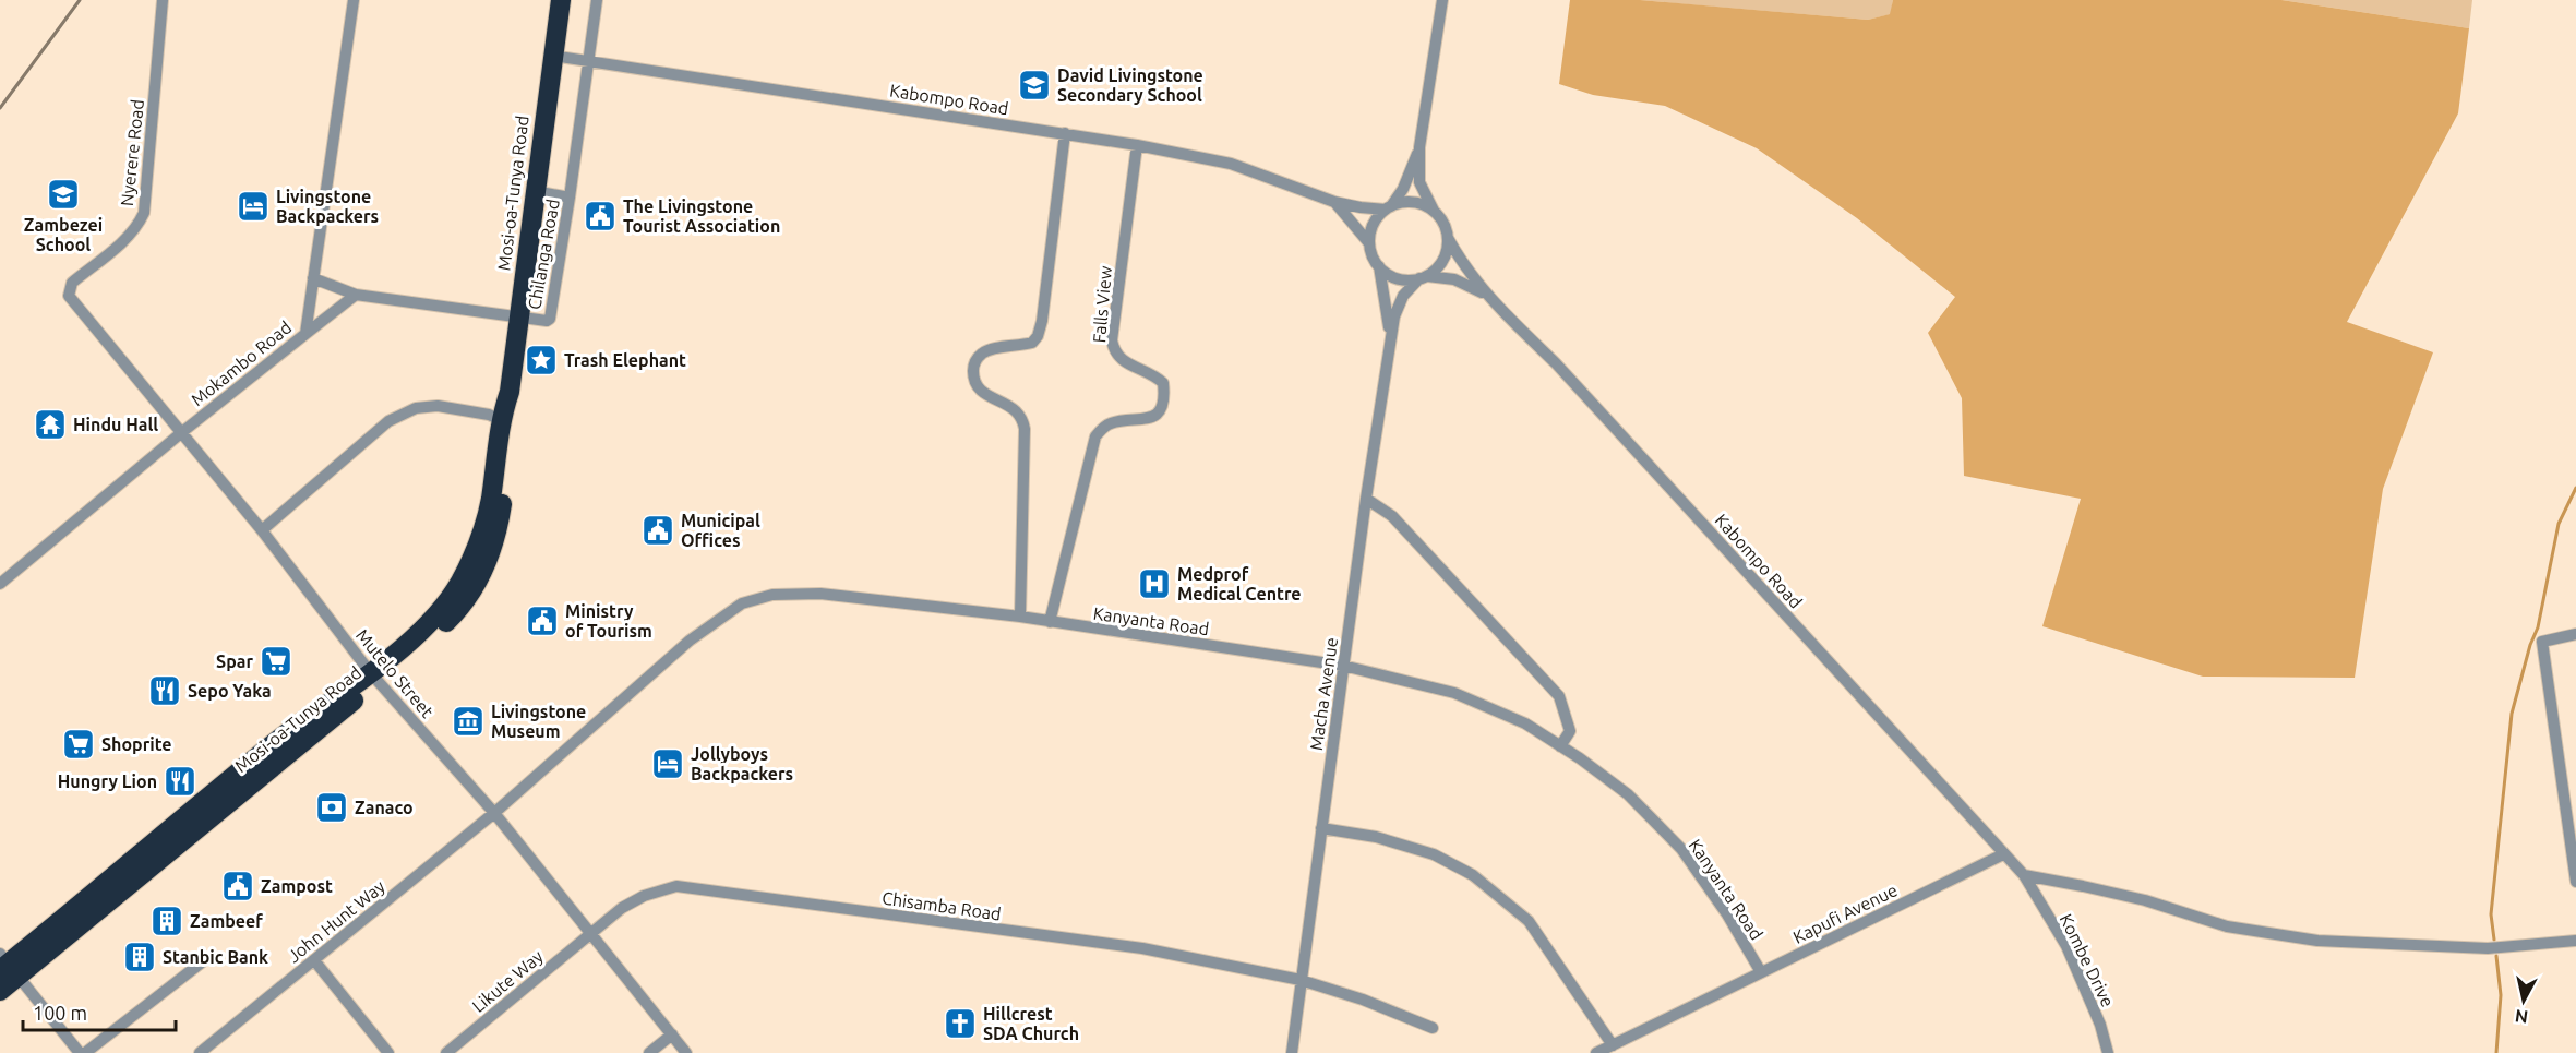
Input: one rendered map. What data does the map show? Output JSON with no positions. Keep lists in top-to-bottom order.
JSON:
{
  "streets": {
    "highway": ["Mosi-oa-Tunya Road"],
    "street": [
      "Kabompo Road",
      "Nyerere Road",
      "Chilanga Road",
      "Falls View",
      "Mokambo Road",
      "Kanyanta Road",
      "Mutelo Street",
      "Macha Avenue",
      "Chisamba Road",
      "Kapufi Avenue",
      "John Hunt Way",
      "Kombe Drive",
      "Likute Way"
    ]
  },
  "crossings": [
    ["Kabompo Road", "Mosi-oa-Tunya Road"],
    ["Kabompo Road", "Chilanga Road"],
    ["Kabompo Road", "Falls View"],
    ["Kabompo Road", "Macha Avenue"],
    ["Kabompo Road", "Kapufi Avenue"],
    ["Kabompo Road", "Kombe Drive"],
    ["Nyerere Road", "Mokambo Road"],
    ["Nyerere Road", "Mutelo Street"],
    ["Mosi-oa-Tunya Road", "Chilanga Road"],
    ["Mosi-oa-Tunya Road", "Mutelo Street"],
    ["Chilanga Road", "Mokambo Road"],
    ["Falls View", "Kanyanta Road"],
    ["Mokambo Road", "Mutelo Street"],
    ["Kanyanta Road", "Mutelo Street"],
    ["Kanyanta Road", "Macha Avenue"],
    ["Kanyanta Road", "Kapufi Avenue"],
    ["Kanyanta Road", "John Hunt Way"],
    ["Mutelo Street", "Chisamba Road"],
    ["Mutelo Street", "John Hunt Way"],
    ["Mutelo Street", "Likute Way"],
    ["Macha Avenue", "Chisamba Road"],
    ["Chisamba Road", "Likute Way"],
    ["Kapufi Avenue", "Kombe Drive"]
  ],
  "places": {
    "school or university": ["David Livingstone Secondary School", "Zambezei School"],
    "hotel": ["Livingstone Backpackers", "Jollyboys Backpackers"],
    "public building": [
      "The Livingstone Tourist Association",
      "Municipal Offices",
      "Ministry of Tourism",
      "Zampost"
    ],
    "place": ["Trash Elephant"],
    "temple": ["Hindu Hall"],
    "hospital": ["Medprof Medical Centre"],
    "supermarket": ["Spar", "Shoprite"],
    "restaurant": ["Sepo Yaka", "Hungry Lion"],
    "museum": ["Livingstone Museum"],
    "bank": ["Zanaco"],
    "building": ["Zambeef", "Stanbic Bank"],
    "church": ["Hillcrest SDA Church"]
  },
  "scale_bar": "100 m",
  "north": "bottom"
}
